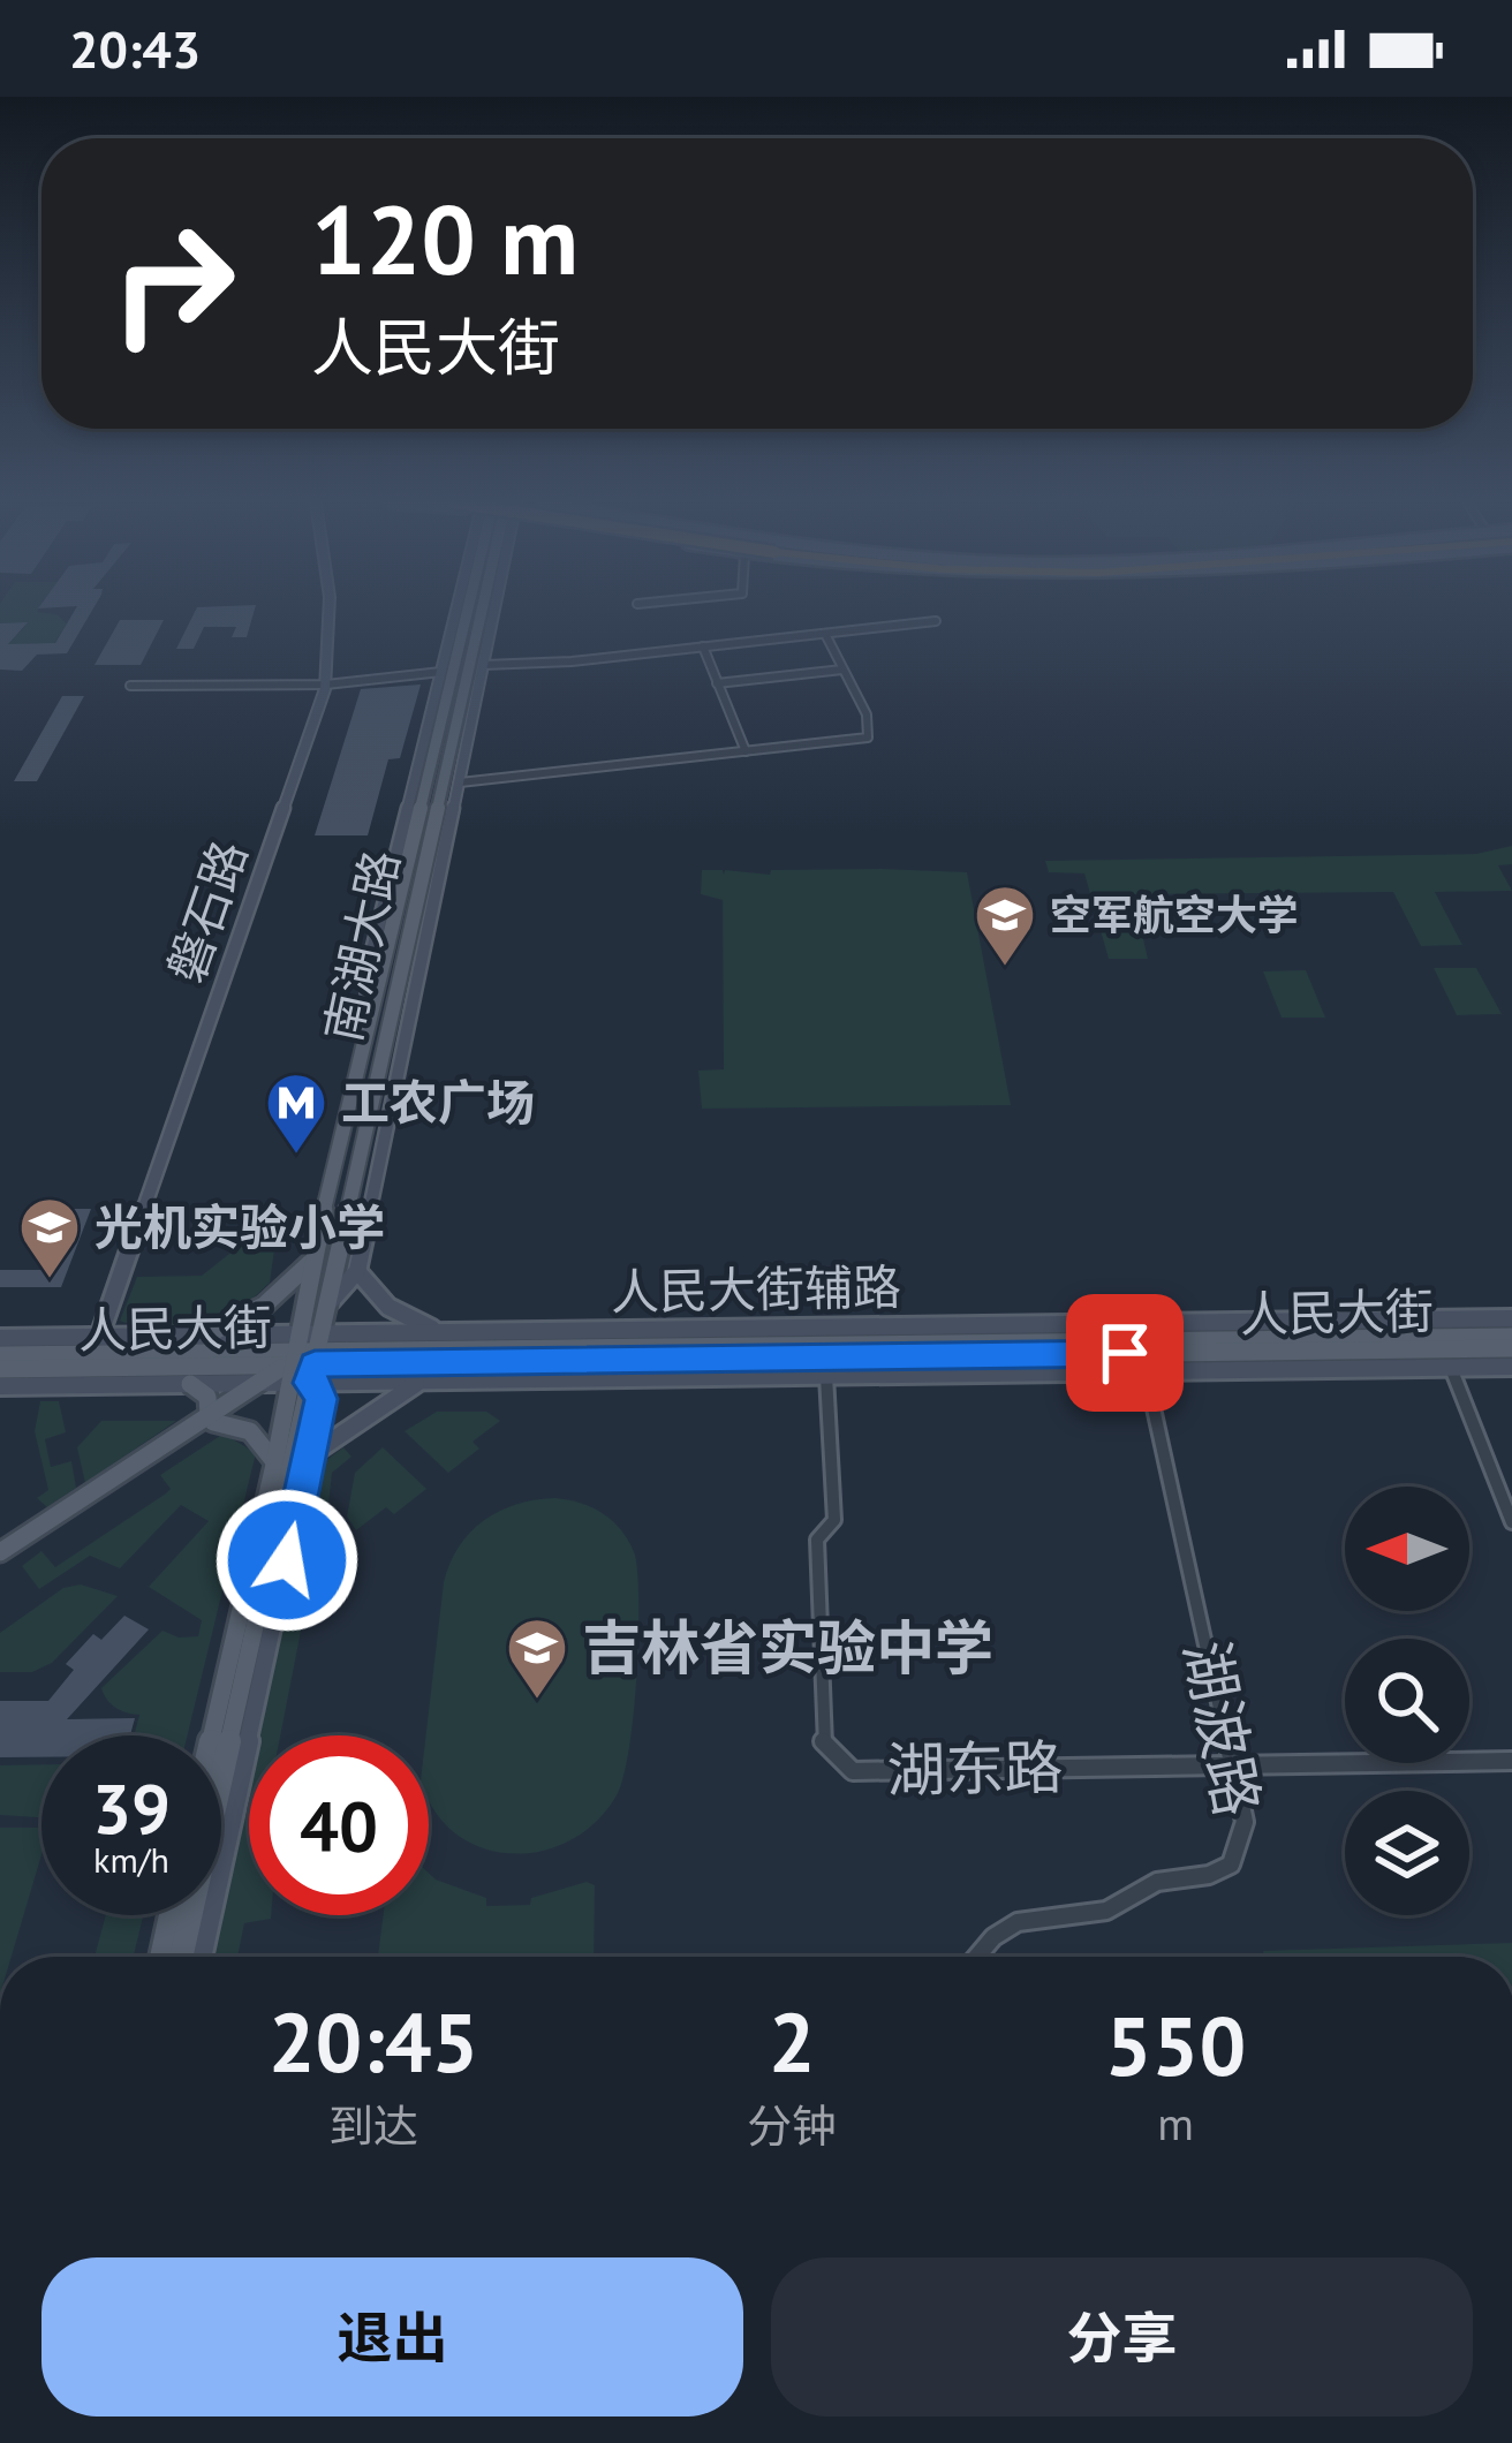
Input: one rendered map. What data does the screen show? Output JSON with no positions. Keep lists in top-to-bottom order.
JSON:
{
  "streets": {
    "main road": ["南湖大路", "人民大街"],
    "street": [
      "磐石路",
      "人民大街辅路",
      "湖波路",
      "湖东路"
    ]
  },
  "crossings": [
    ["磐石路", "人民大街辅路"],
    ["南湖大路", "人民大街辅路"],
    ["南湖大路", "人民大街"],
    ["人民大街辅路", "人民大街"],
    ["湖波路", "湖东路"]
  ],
  "places": {
    "school or university": ["空军航空大学", "光机实验小学", "吉林省实验中学"],
    "metro station": ["工农广场"]
  },
  "north": "left",
  "page": {
    "status": "20:43",
    "turn": ["120 m", "人民大街"],
    "speed": "39 km/h",
    "limit": "40",
    "eta": [
      "20:45",
      "到达",
      "2",
      "分钟",
      "550",
      "m"
    ],
    "buttons": ["退出", "分享"]
  }
}
